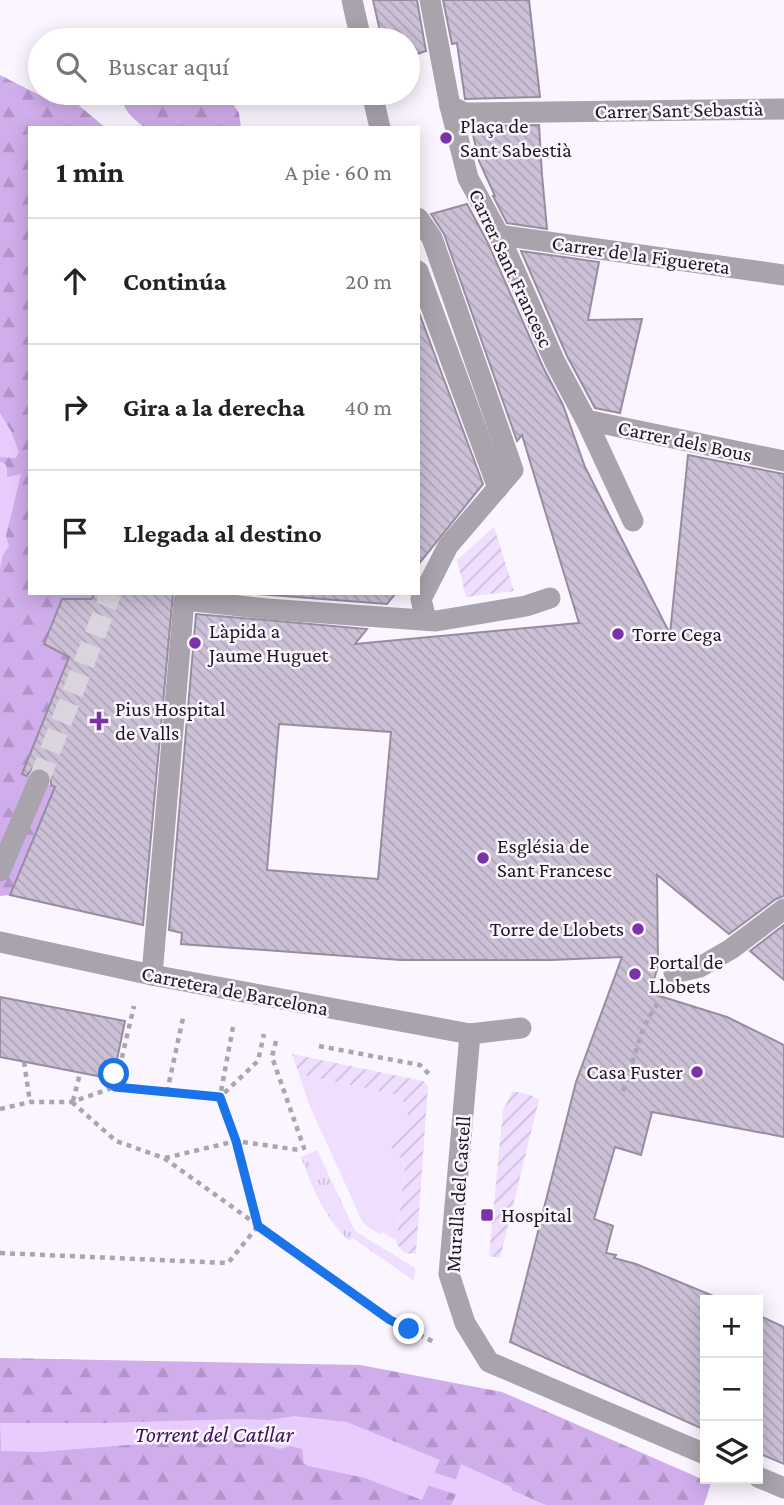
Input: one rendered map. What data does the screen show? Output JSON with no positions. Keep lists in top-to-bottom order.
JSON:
{
  "streets": {
    "street": [
      "Carrer Sant Sebastià",
      "Carrer de la Figuereta",
      "Carrer Sant Francesc",
      "Carrer dels Bous",
      "Carretera de Barcelona",
      "Muralla del Castell"
    ]
  },
  "crossings": [
    ["Carrer Sant Sebastià", "Carrer Sant Francesc"],
    ["Carrer de la Figuereta", "Carrer Sant Francesc"],
    ["Carrer Sant Francesc", "Carrer dels Bous"],
    ["Carretera de Barcelona", "Muralla del Castell"]
  ],
  "water": ["Torrent del Catllar"],
  "places": {
    "other": [
      "Plaça de Sant Sabestià",
      "Torre Cega",
      "Làpida a Jaume Huguet",
      "Església de Sant Francesc",
      "Torre de Llobets",
      "Portal de Llobets",
      "Casa Fuster"
    ],
    "health": ["Pius Hospital de Valls"],
    "transit": ["Hospital"]
  },
  "page": {
    "search": "Buscar aquí",
    "heading": ["1 min", "A pie · 60 m"],
    "list": [
      ["Continúa", "20 m"],
      ["Gira a la derecha", "40 m"],
      "Llegada al destino"
    ],
    "map_buttons": ["+", "−"]
  }
}
